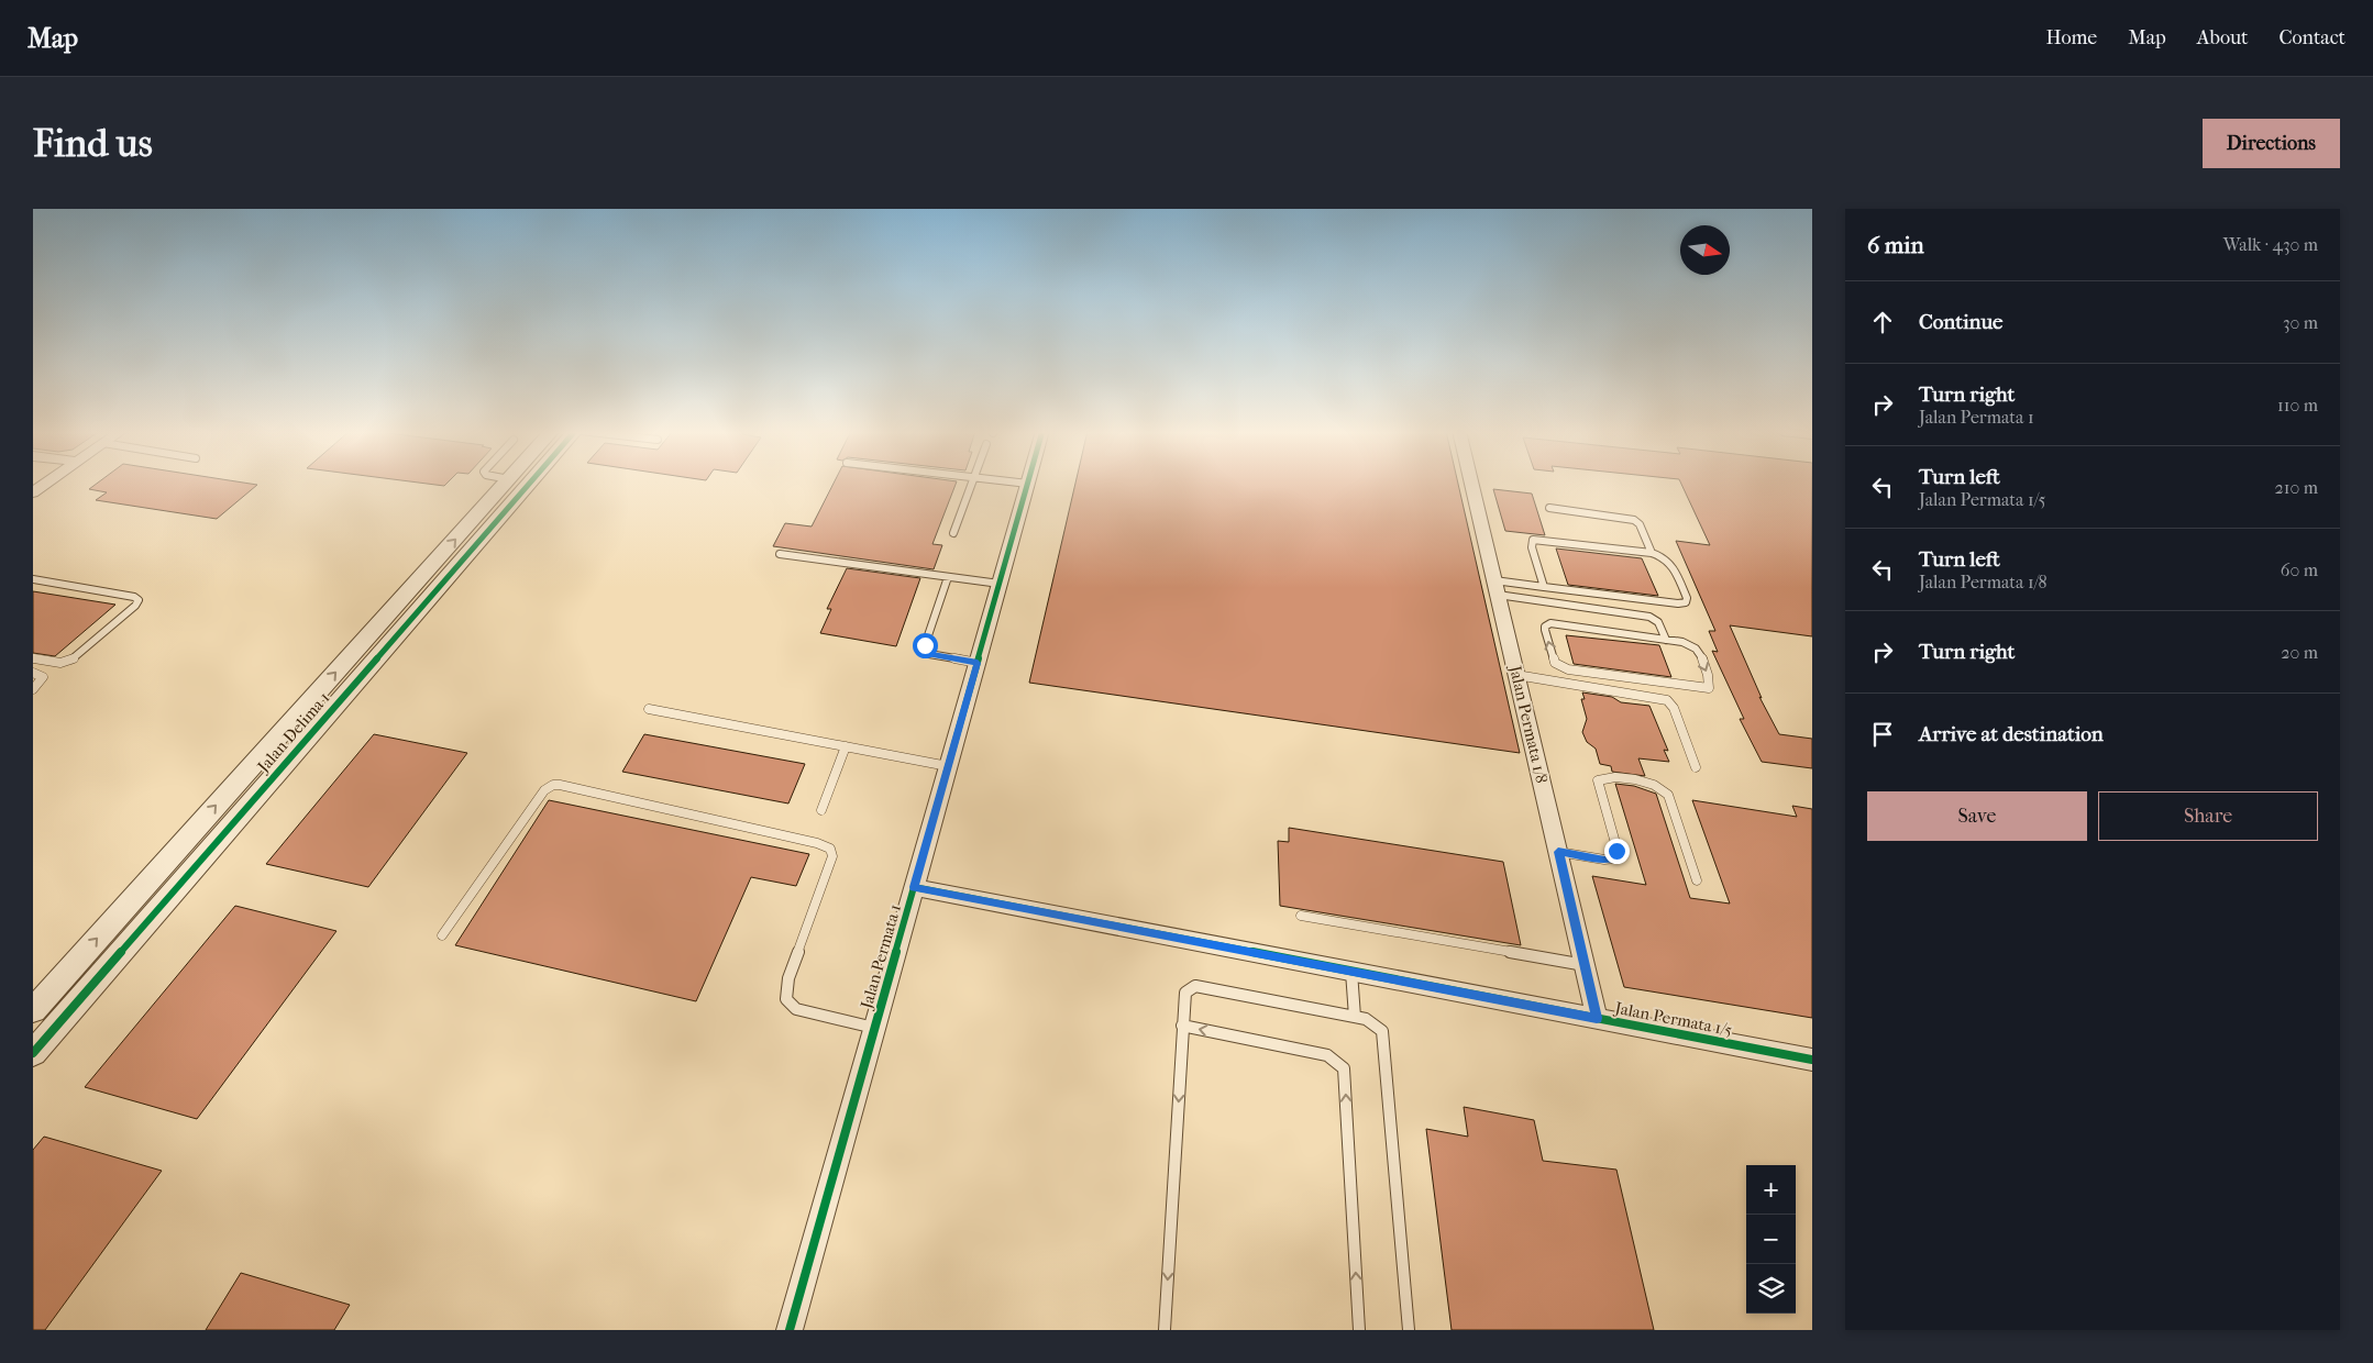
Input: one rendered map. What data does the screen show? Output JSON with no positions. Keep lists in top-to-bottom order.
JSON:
{
  "streets": {
    "street": [
      "Jalan Permata 1/8",
      "Jalan Delima 1",
      "Jalan Permata 1",
      "Jalan Permata 1/5"
    ]
  },
  "crossings": [
    ["Jalan Permata 1/8", "Jalan Permata 1/5"],
    ["Jalan Permata 1", "Jalan Permata 1/5"]
  ],
  "north": "right",
  "page": {
    "header": "Map",
    "nav": [
      "Home",
      "Map",
      "About",
      "Contact"
    ],
    "buttons": [
      "Directions",
      ["Save", "Share"]
    ],
    "title": "Find us",
    "heading": ["6 min", "Walk · 430 m"],
    "list": [
      ["Continue", "30 m"],
      ["Turn right", "Jalan Permata 1", "110 m"],
      ["Turn left", "Jalan Permata 1/5", "210 m"],
      ["Turn left", "Jalan Permata 1/8", "60 m"],
      ["Turn right", "20 m"],
      "Arrive at destination"
    ],
    "map_buttons": ["+", "−"]
  }
}
